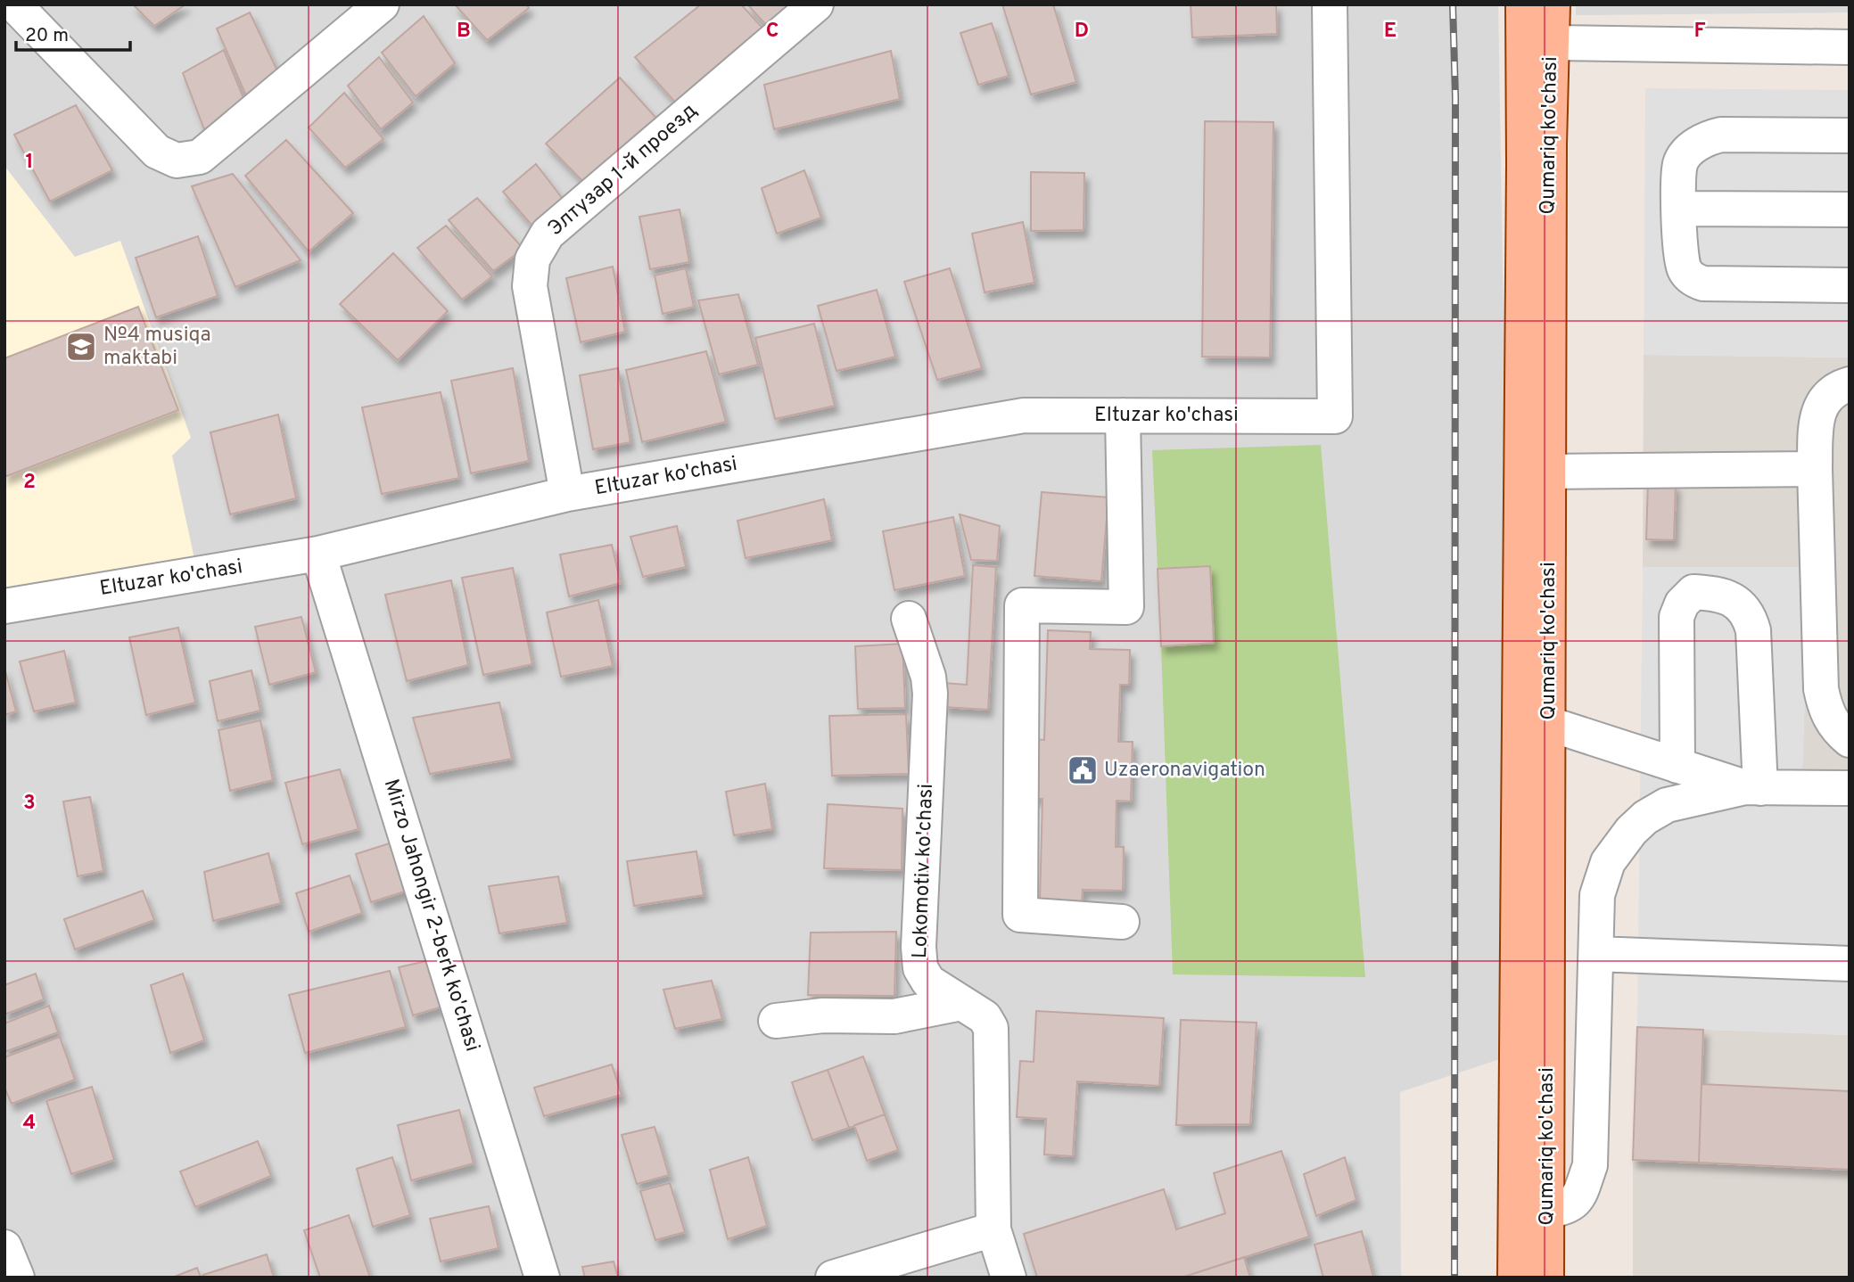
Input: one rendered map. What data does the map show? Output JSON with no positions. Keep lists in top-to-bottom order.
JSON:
{
  "streets": {
    "main road": ["Qumariq ko'chasi"],
    "street": [
      "Элтузар 1-й проезд",
      "Eltuzar ko'chasi",
      "Lokomotiv ko'chasi",
      "Mirzo Jahongir 2-berk ko'chasi"
    ]
  },
  "crossings": [
    ["Элтузар 1-й проезд", "Eltuzar ko'chasi"],
    ["Eltuzar ko'chasi", "Mirzo Jahongir 2-berk ko'chasi"]
  ],
  "places": {
    "school or university": ["№4 musiqa maktabi"],
    "public building": ["Uzaeronavigation"]
  },
  "scale_bar": "20 m",
  "grid": {
    "columns": [
      "B",
      "C",
      "D",
      "E",
      "F"
    ],
    "rows": [
      "1",
      "2",
      "3",
      "4"
    ]
  }
}
